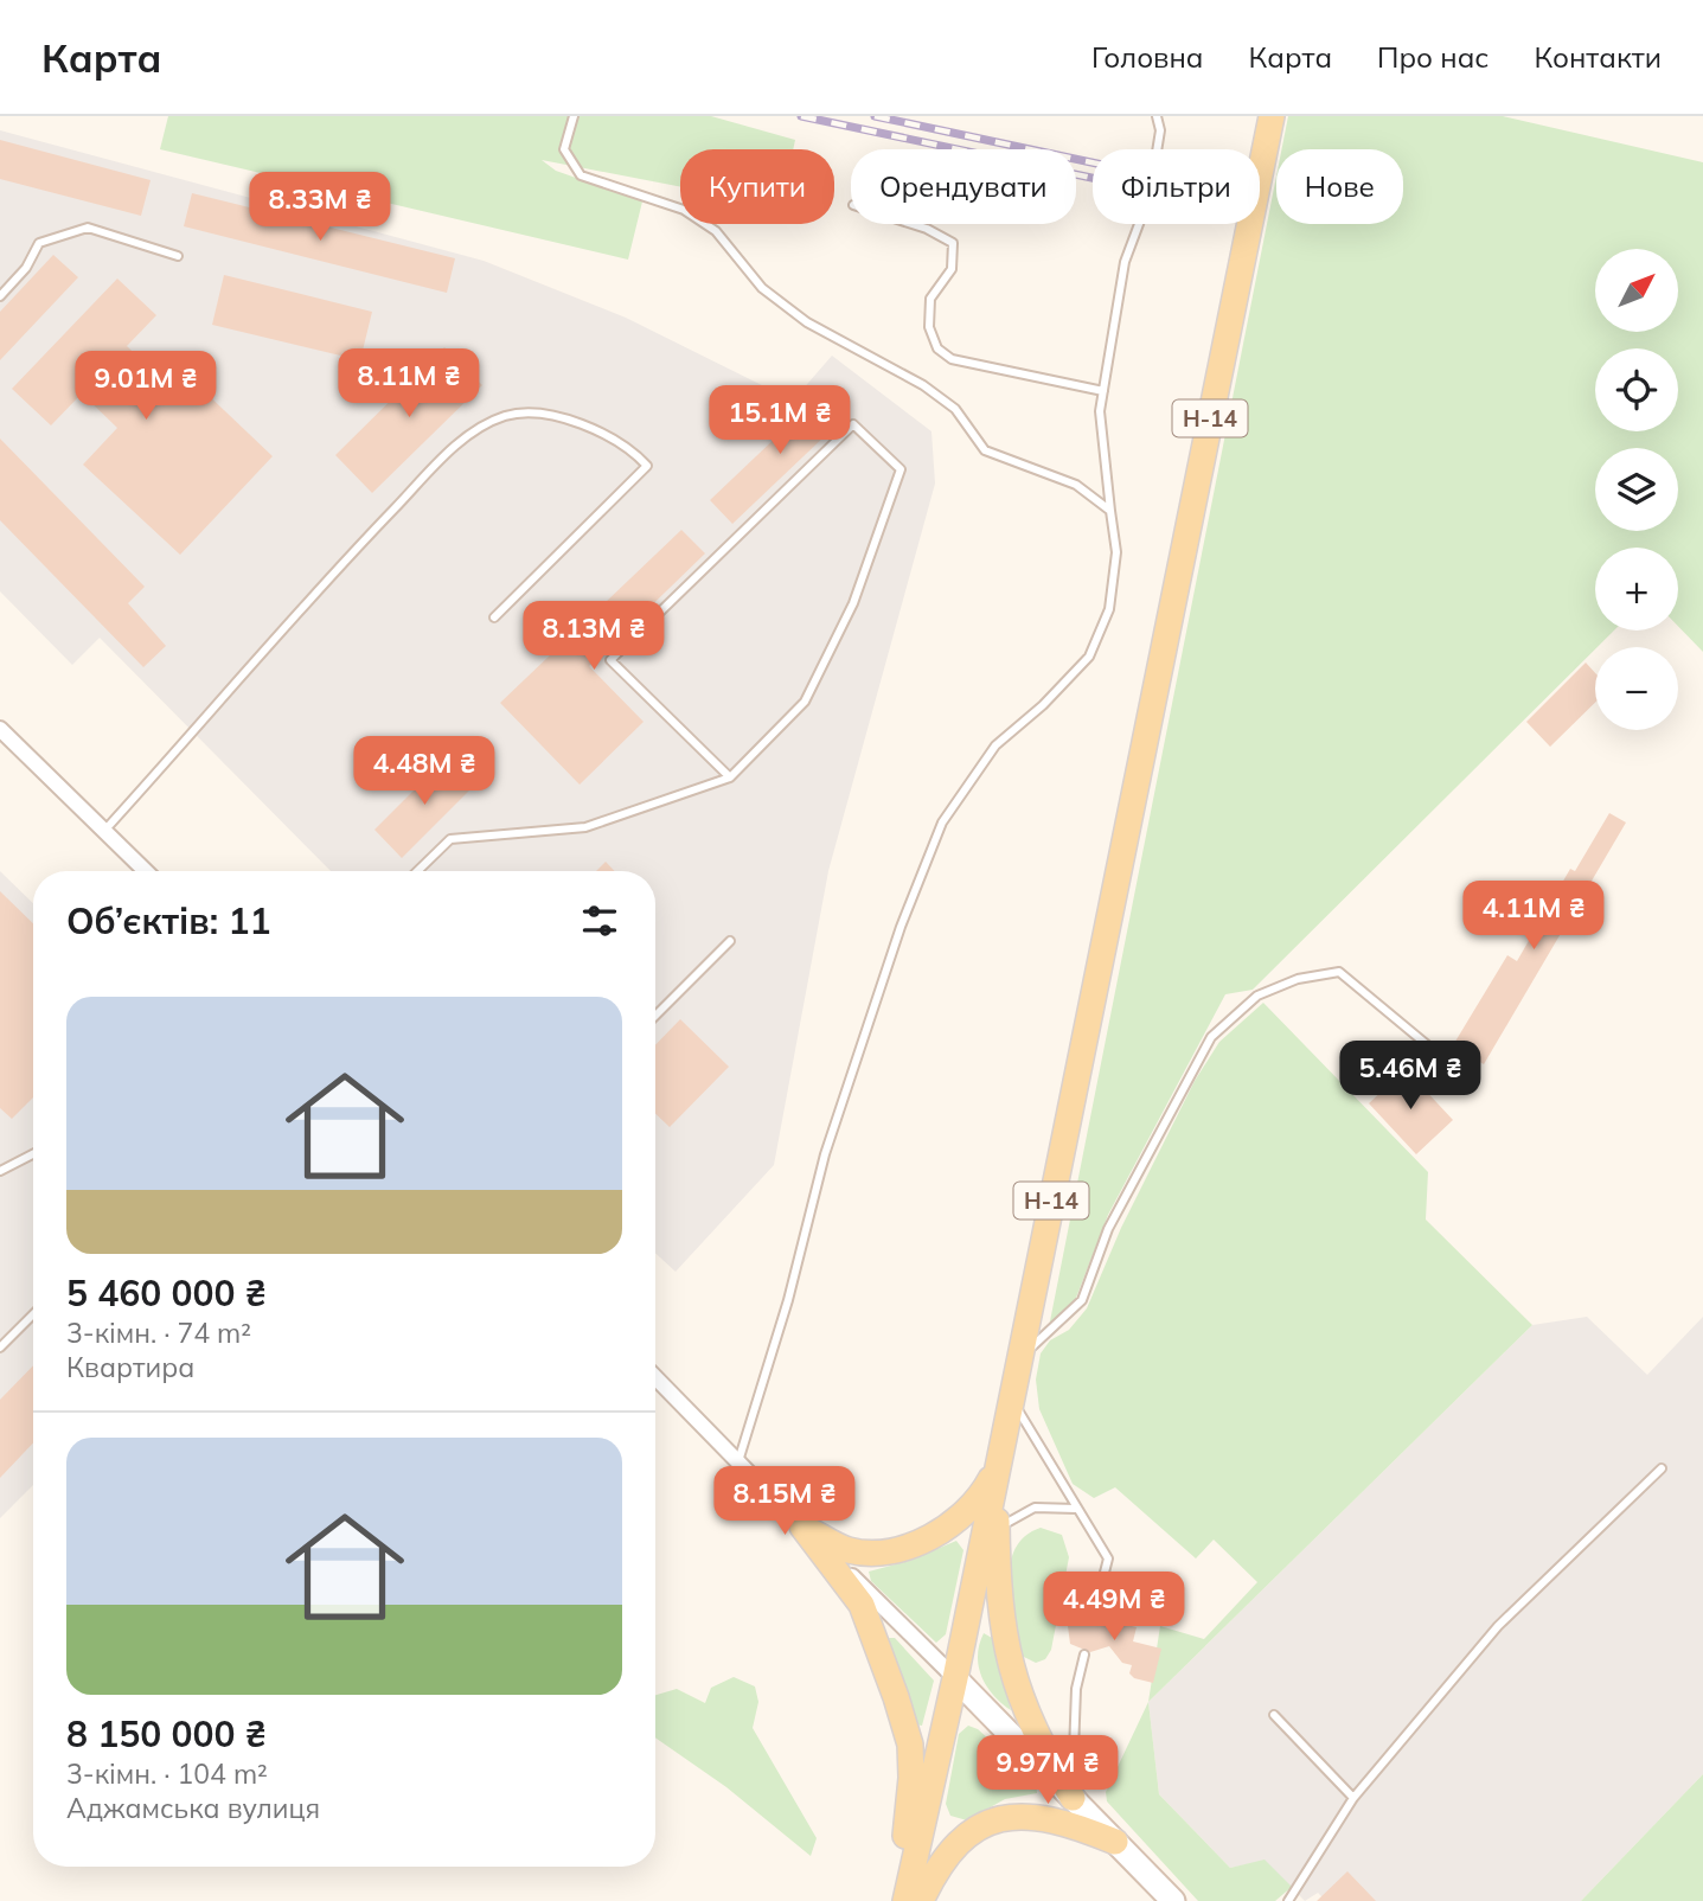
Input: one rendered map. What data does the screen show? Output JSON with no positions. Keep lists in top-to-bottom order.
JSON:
{
  "streets": {
    "main road": ["Н-14"]
  },
  "north": "top right",
  "page": {
    "header": "Карта",
    "nav": [
      "Головна",
      "Карта",
      "Про нас",
      "Контакти"
    ],
    "chip": [
      "Купити",
      "Орендувати",
      "Фільтри",
      "Нове"
    ],
    "price": [
      "8.33M ₴",
      "8.11M ₴",
      "9.01M ₴",
      "15.1M ₴",
      "8.13M ₴",
      "4.48M ₴",
      "4.11M ₴",
      "5.46M ₴",
      "8.15M ₴",
      "4.49M ₴",
      "9.97M ₴"
    ],
    "map_buttons": ["+", "−"],
    "heading": "Об’єктів: 11",
    "list": [
      {
        "name": "5 460 000 ₴",
        "note": "3-кімн. · 74 m² · Квартира"
      },
      {
        "name": "8 150 000 ₴",
        "note": "3-кімн. · 104 m² · Аджамська вулиця"
      }
    ]
  }
}
